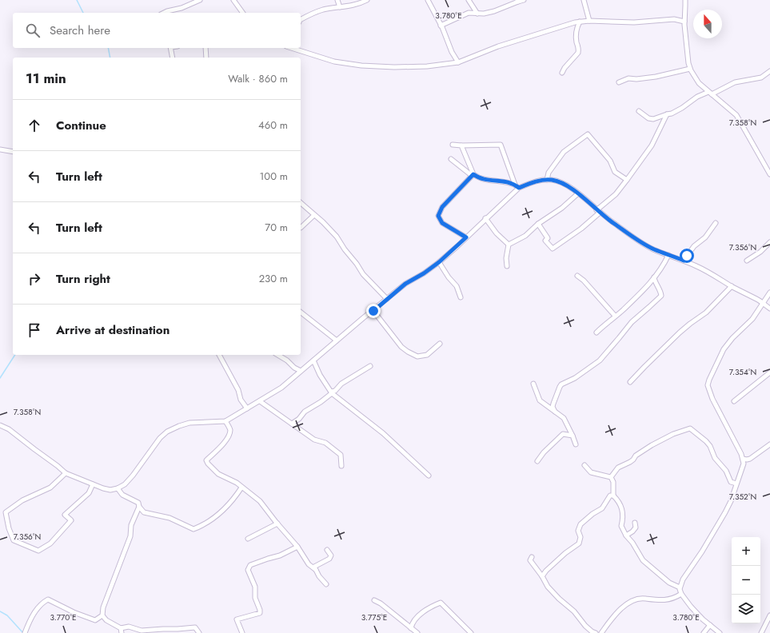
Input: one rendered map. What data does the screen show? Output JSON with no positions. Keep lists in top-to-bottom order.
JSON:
{
  "north": "top",
  "page": {
    "search": "Search here",
    "heading": ["11 min", "Walk · 860 m"],
    "list": [
      ["Continue", "460 m"],
      ["Turn left", "100 m"],
      ["Turn left", "70 m"],
      ["Turn right", "230 m"],
      "Arrive at destination"
    ],
    "map_buttons": ["+", "−"]
  },
  "coordinates": [
    "3.780°E",
    "7.358°N",
    "7.356°N",
    "7.354°N",
    "7.352°N",
    "3.770°E",
    "3.775°E"
  ]
}
